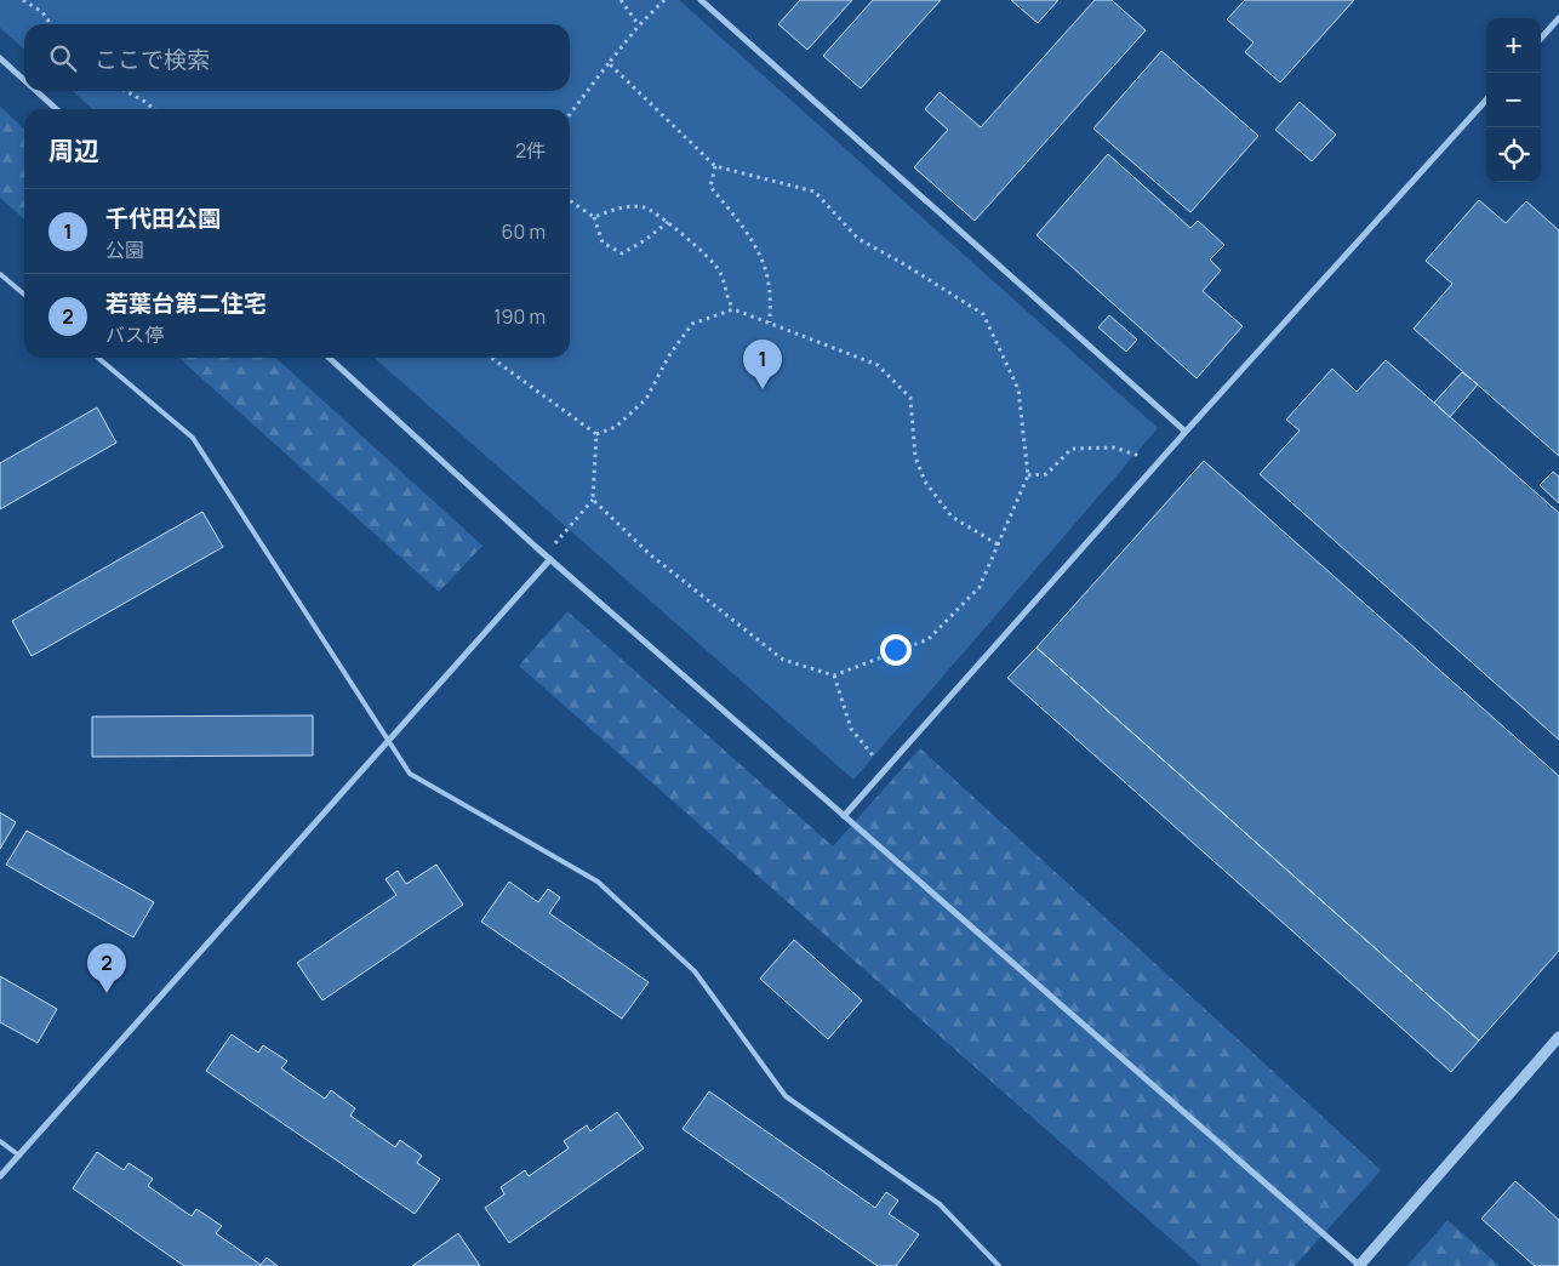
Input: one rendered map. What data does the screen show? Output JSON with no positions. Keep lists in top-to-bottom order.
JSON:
{
  "page": {
    "map_buttons": ["+", "−"],
    "search": "ここで検索",
    "heading": ["周辺", "2件"],
    "list": [
      {
        "mark": "1",
        "name": "千代田公園",
        "note": "公園",
        "value": "60 m"
      },
      {
        "mark": "2",
        "name": "若葉台第二住宅",
        "note": "バス停",
        "value": "190 m"
      }
    ],
    "pins": ["1", "2"]
  }
}
